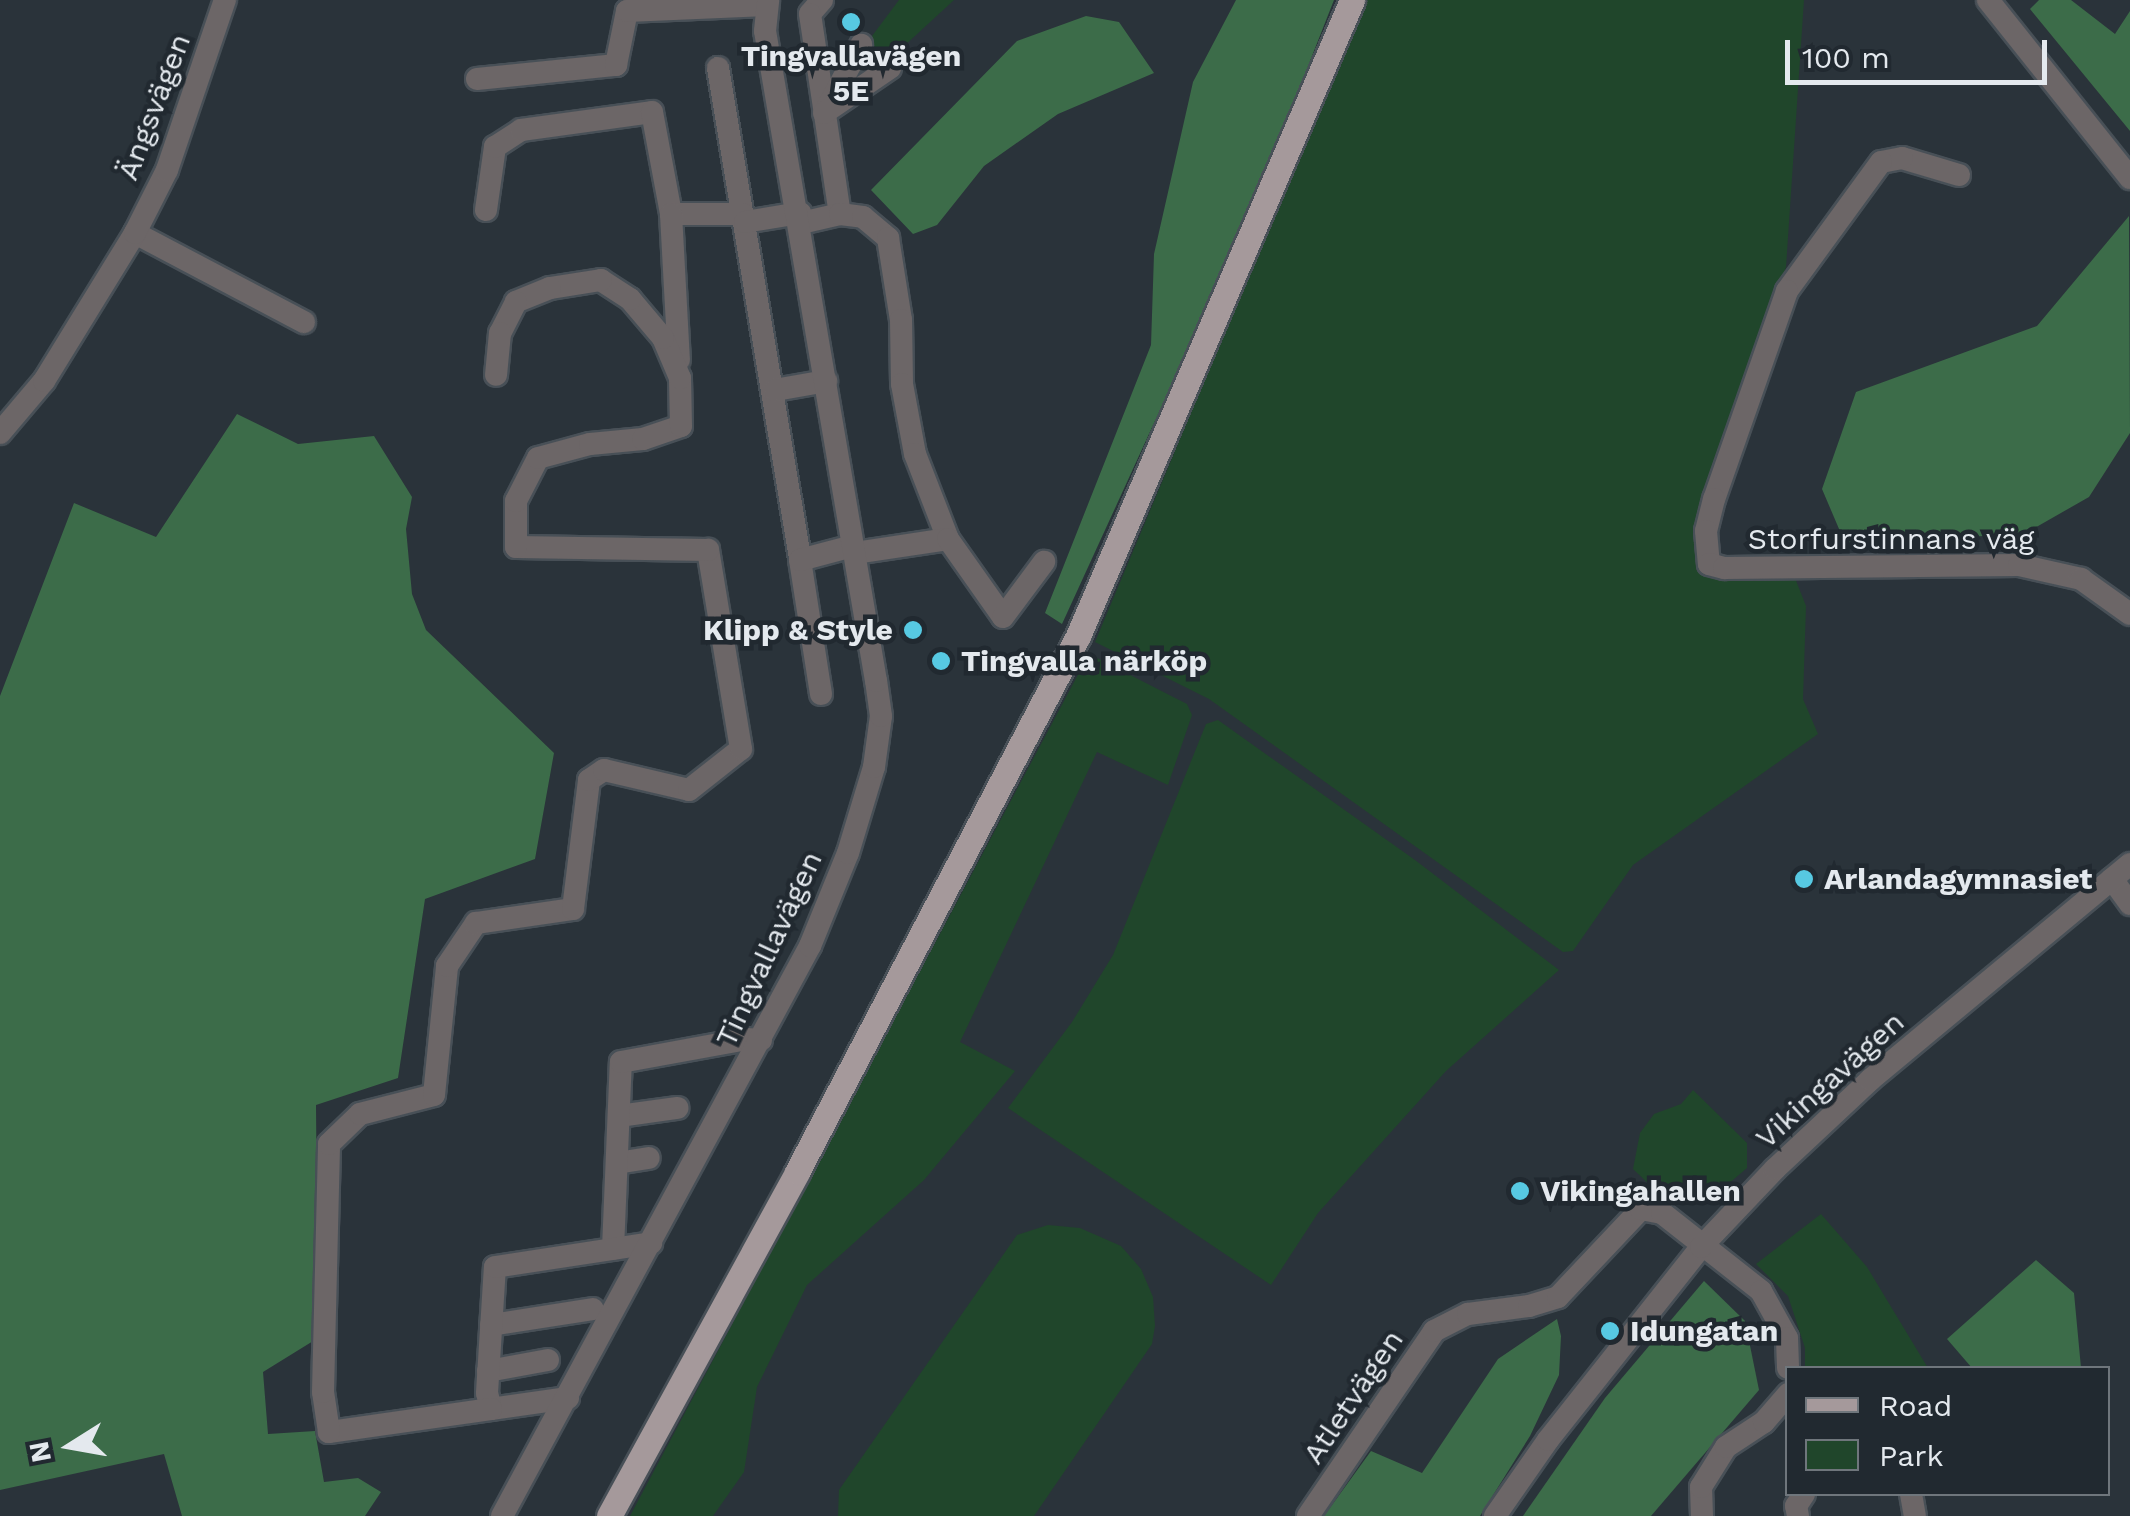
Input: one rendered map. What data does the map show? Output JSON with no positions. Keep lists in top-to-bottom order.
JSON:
{
  "streets": {
    "street": [
      "Ängsvägen",
      "Storfurstinnans väg",
      "Tingvallavägen",
      "Vikingavägen",
      "Atletvägen"
    ]
  },
  "crossings": [
    ["Vikingavägen", "Atletvägen"]
  ],
  "places": [
    "Tingvallavägen 5E",
    "Klipp & Style",
    "Tingvalla närköp",
    "Arlandagymnasiet",
    "Vikingahallen",
    "Idungatan"
  ],
  "legend": ["Road", "Park"],
  "scale_bar": "100 m",
  "north": "left"
}
